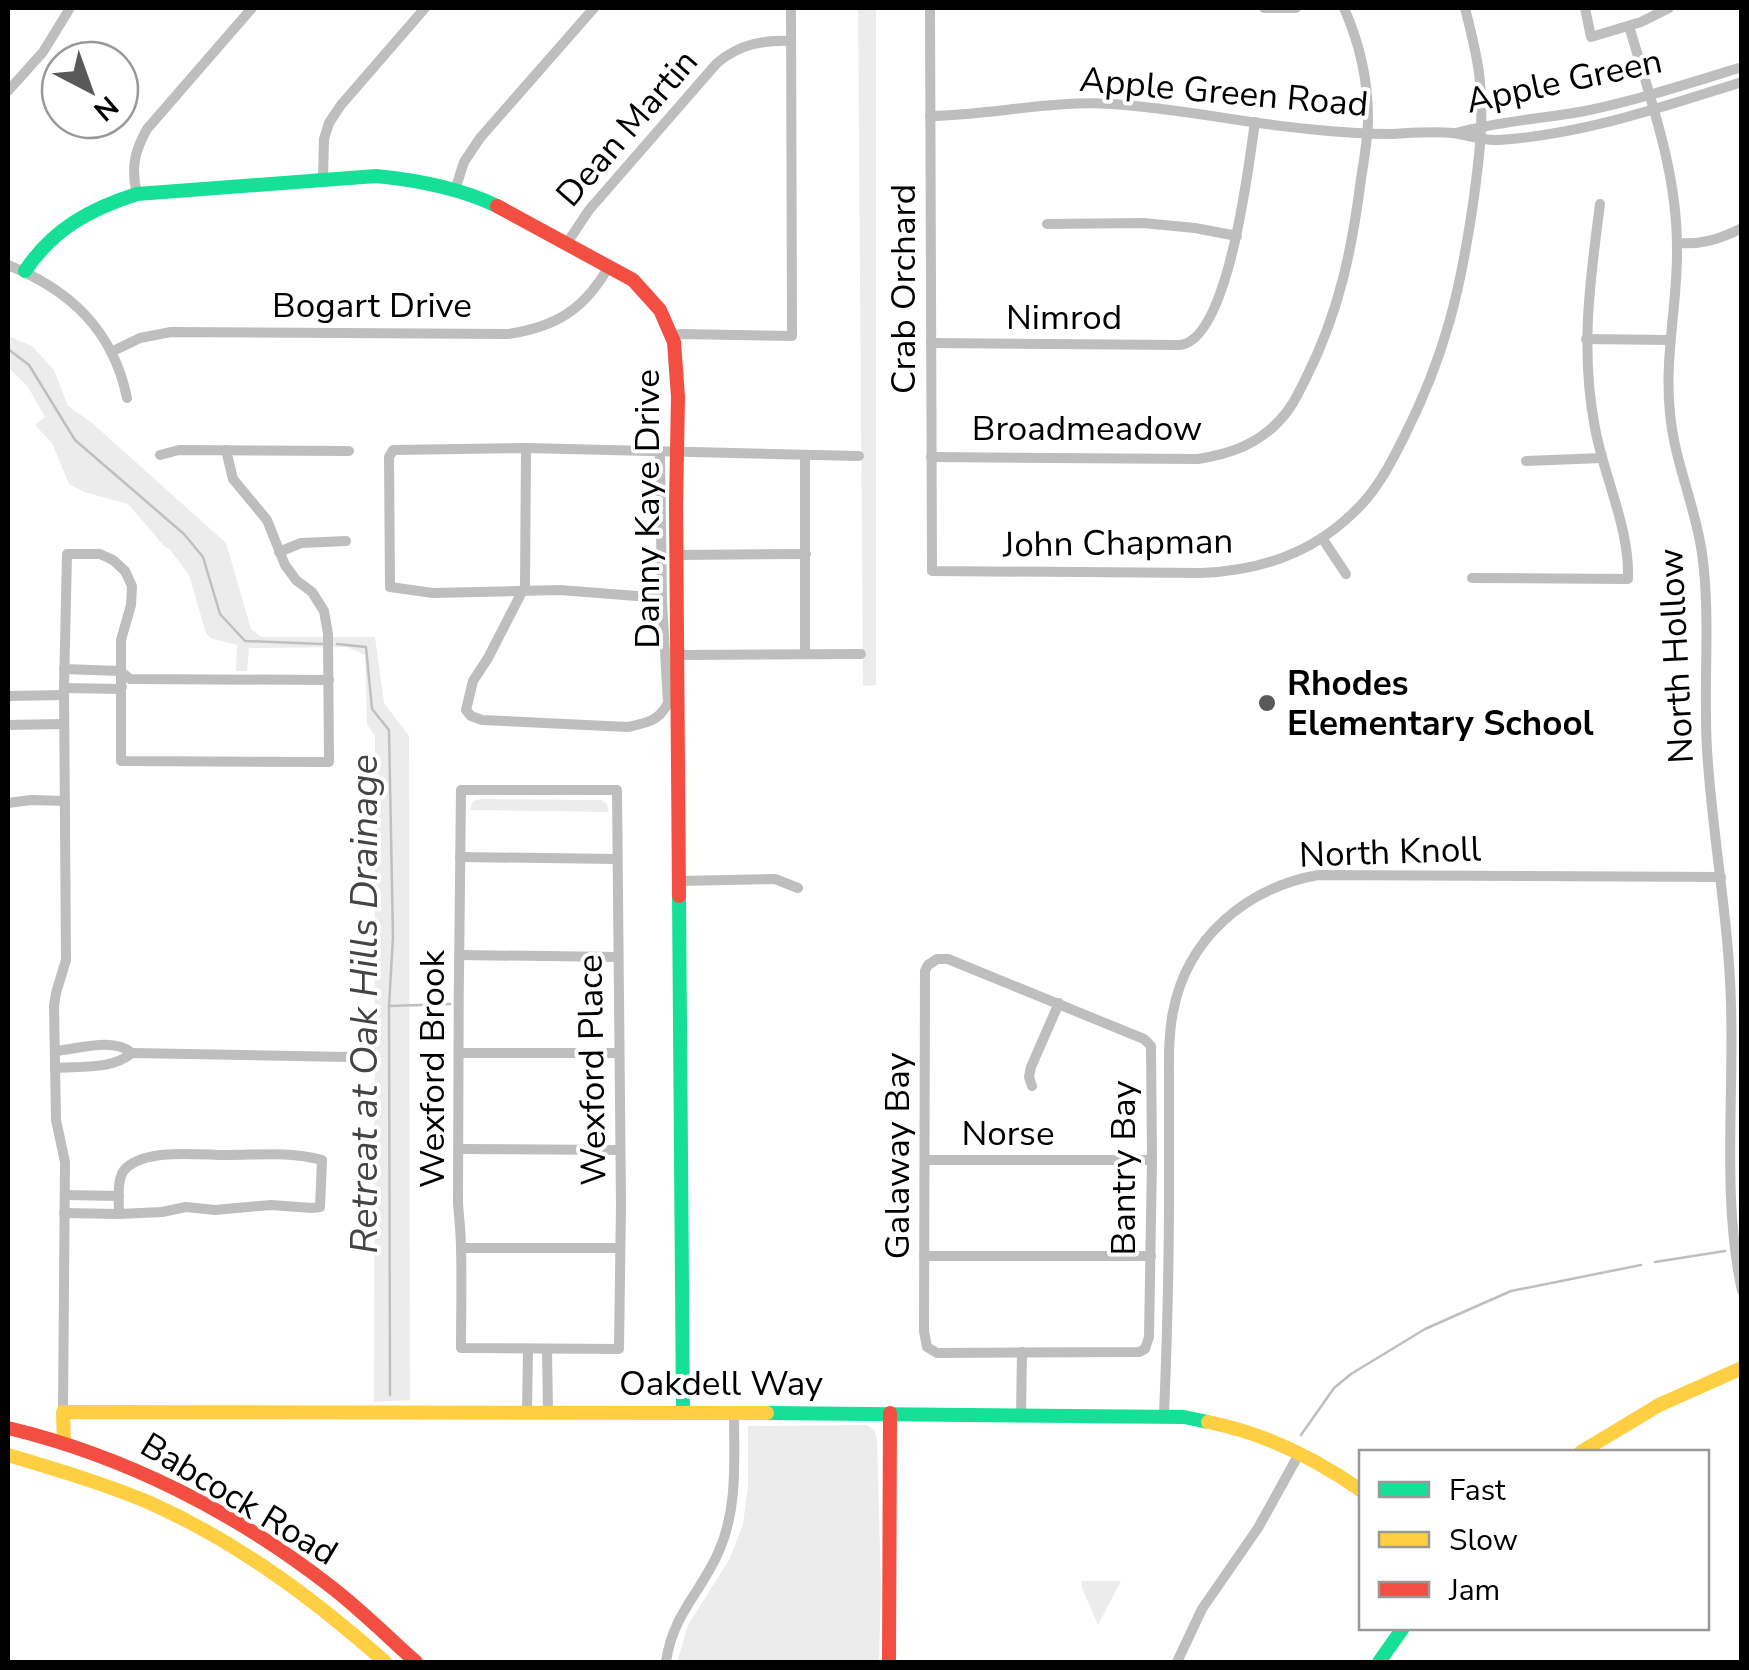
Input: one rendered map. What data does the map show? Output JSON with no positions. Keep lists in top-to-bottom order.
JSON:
{
  "streets": {
    "street": [
      "Apple Green",
      "Apple Green Road",
      "Dean Martin",
      "Crab Orchard",
      "Bogart Drive",
      "Nimrod",
      "Broadmeadow",
      "Danny Kaye Drive",
      "John Chapman",
      "North Hollow",
      "North Knoll",
      "Wexford Brook",
      "Wexford Place",
      "Norse",
      "Galaway Bay",
      "Bantry Bay",
      "Oakdell Way",
      "Babcock Road"
    ]
  },
  "crossings": [
    ["Apple Green", "Apple Green Road"],
    ["Apple Green", "John Chapman"],
    ["Apple Green", "North Hollow"],
    ["Apple Green Road", "Crab Orchard"],
    ["Apple Green Road", "Broadmeadow"],
    ["Dean Martin", "Danny Kaye Drive"],
    ["Crab Orchard", "Nimrod"],
    ["Crab Orchard", "Broadmeadow"],
    ["Crab Orchard", "John Chapman"],
    ["Bogart Drive", "Danny Kaye Drive"],
    ["Danny Kaye Drive", "Oakdell Way"],
    ["North Hollow", "North Knoll"],
    ["North Knoll", "Oakdell Way"],
    ["Wexford Brook", "Wexford Place"],
    ["Norse", "Galaway Bay"],
    ["Norse", "Bantry Bay"],
    ["Galaway Bay", "Bantry Bay"]
  ],
  "water": ["Retreat at Oak Hills Drainage"],
  "places": ["Rhodes Elementary School"],
  "legend": ["Fast", "Slow", "Jam"],
  "north": "bottom right"
}
